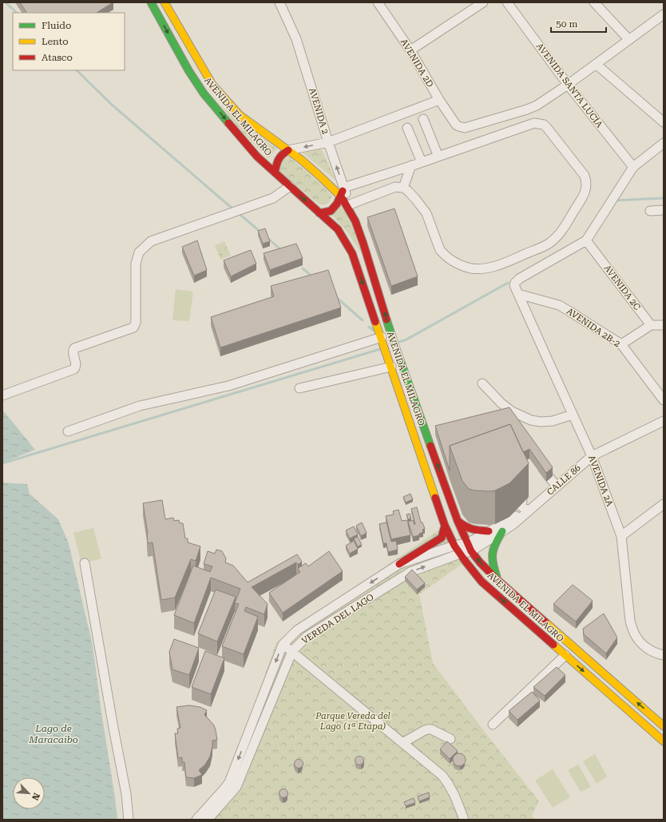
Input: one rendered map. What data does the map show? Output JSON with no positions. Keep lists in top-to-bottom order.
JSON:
{
  "streets": {
    "main road": ["AVENIDA EL MILAGRO"],
    "street": [
      "AVENIDA 2D",
      "AVENIDA SANTA LUCÍA",
      "AVENIDA 2",
      "AVENIDA 2C",
      "AVENIDA 2B-2",
      "CALLE 86",
      "AVENIDA 2A",
      "VEREDA DEL LAGO"
    ]
  },
  "crossings": [
    ["AVENIDA 2D", "AVENIDA SANTA LUCÍA"],
    ["AVENIDA 2", "AVENIDA EL MILAGRO"],
    ["AVENIDA EL MILAGRO", "CALLE 86"],
    ["AVENIDA EL MILAGRO", "VEREDA DEL LAGO"],
    ["AVENIDA 2B-2", "AVENIDA 2A"],
    ["CALLE 86", "AVENIDA 2A"],
    ["CALLE 86", "VEREDA DEL LAGO"]
  ],
  "water": ["Lago de Maracaibo"],
  "parks": ["Parque Vereda del Lago (1ª Etapa)"],
  "legend": ["Fluido", "Lento", "Atasco"],
  "scale_bar": "50 m",
  "north": "bottom right"
}
